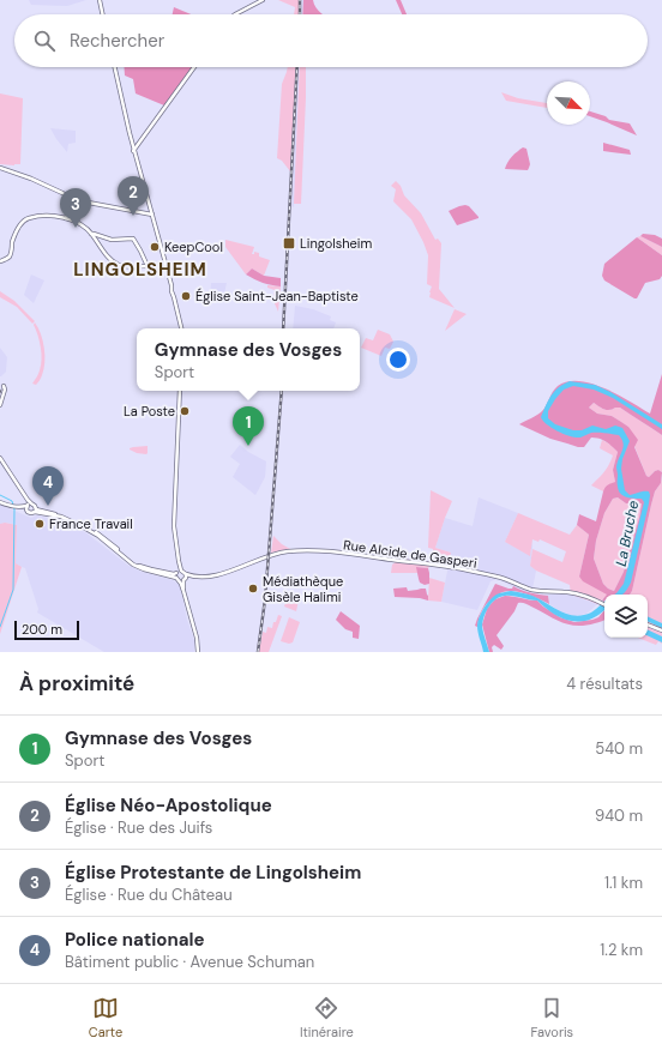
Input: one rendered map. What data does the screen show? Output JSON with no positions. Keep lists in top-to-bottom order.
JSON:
{
  "streets": {
    "main road": ["Rue Alcide de Gasperi"]
  },
  "districts": ["LINGOLSHEIM"],
  "water": ["La Bruche"],
  "places": {
    "transit": ["Lingolsheim"],
    "other": [
      "KeepCool",
      "Église Saint-Jean-Baptiste",
      "La Poste",
      "France Travail",
      "Médiathèque Gisèle Halimi"
    ]
  },
  "scale_bar": "200 m",
  "north": "bottom right",
  "page": {
    "search": "Rechercher",
    "pins": [
      "2",
      "3",
      "1",
      "4"
    ],
    "popup": ["Gymnase des Vosges", "Sport"],
    "scale": "200 m",
    "heading": ["À proximité", "4 résultats"],
    "list": [
      {
        "mark": "1",
        "name": "Gymnase des Vosges",
        "note": "Sport",
        "value": "540 m"
      },
      {
        "mark": "2",
        "name": "Église Néo-Apostolique",
        "note": "Église · Rue des Juifs",
        "value": "940 m"
      },
      {
        "mark": "3",
        "name": "Église Protestante de Lingolsheim",
        "note": "Église · Rue du Château",
        "value": "1.1 km"
      },
      {
        "mark": "4",
        "name": "Police nationale",
        "note": "Bâtiment public · Avenue Schuman",
        "value": "1.2 km"
      }
    ],
    "nav": ["Carte", "Itinéraire", "Favoris"]
  }
}
